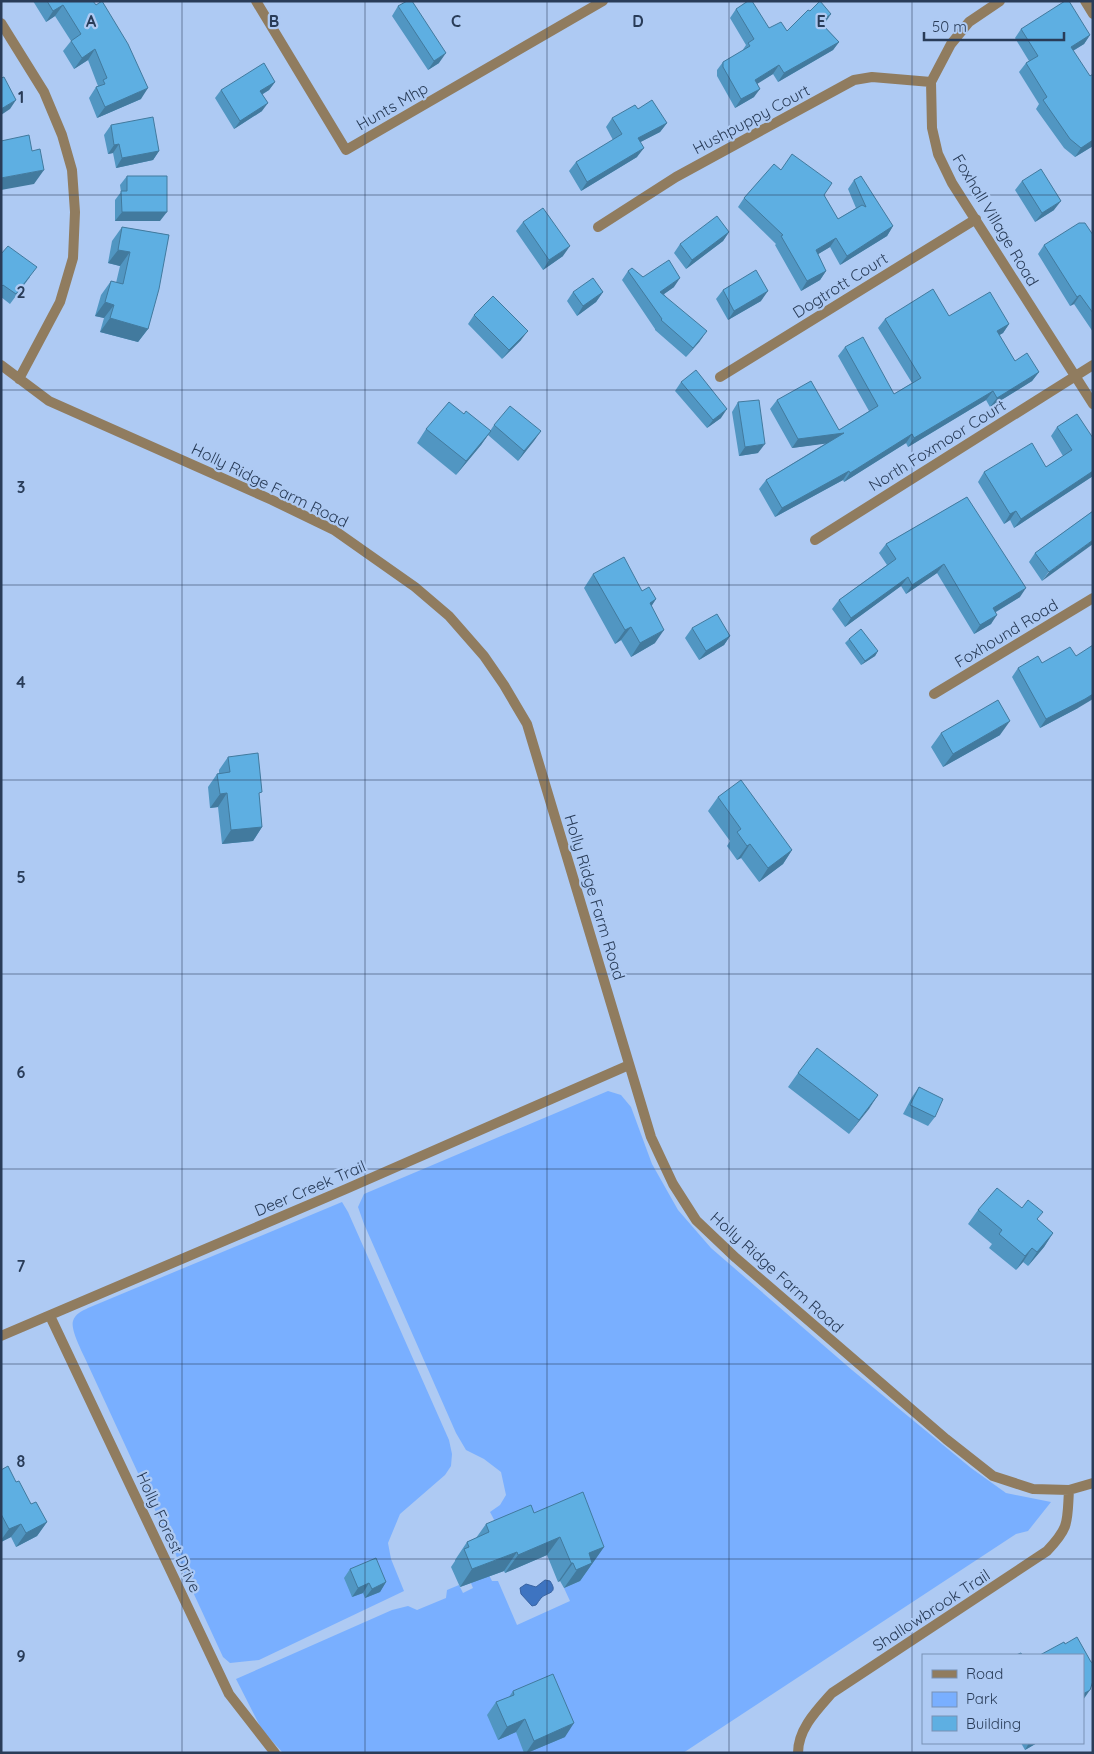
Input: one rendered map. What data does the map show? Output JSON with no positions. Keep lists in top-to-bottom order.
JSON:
{
  "streets": {
    "street": [
      "Hunts Mhp",
      "Hushpuppy Court",
      "Foxhall Village Road",
      "Dogtrott Court",
      "North Foxmoor Court",
      "Holly Ridge Farm Road",
      "Foxhound Road",
      "Deer Creek Trail",
      "Holly Forest Drive",
      "Shallowbrook Trail"
    ]
  },
  "crossings": [
    ["Hushpuppy Court", "Foxhall Village Road"],
    ["Foxhall Village Road", "Dogtrott Court"],
    ["Foxhall Village Road", "North Foxmoor Court"],
    ["Holly Ridge Farm Road", "Deer Creek Trail"],
    ["Holly Ridge Farm Road", "Shallowbrook Trail"],
    ["Deer Creek Trail", "Holly Forest Drive"]
  ],
  "legend": ["Road", "Park", "Building"],
  "scale_bar": "50 m",
  "grid": {
    "columns": [
      "A",
      "B",
      "C",
      "D",
      "E"
    ],
    "rows": [
      "1",
      "2",
      "3",
      "4",
      "5",
      "6",
      "7",
      "8",
      "9"
    ]
  }
}
